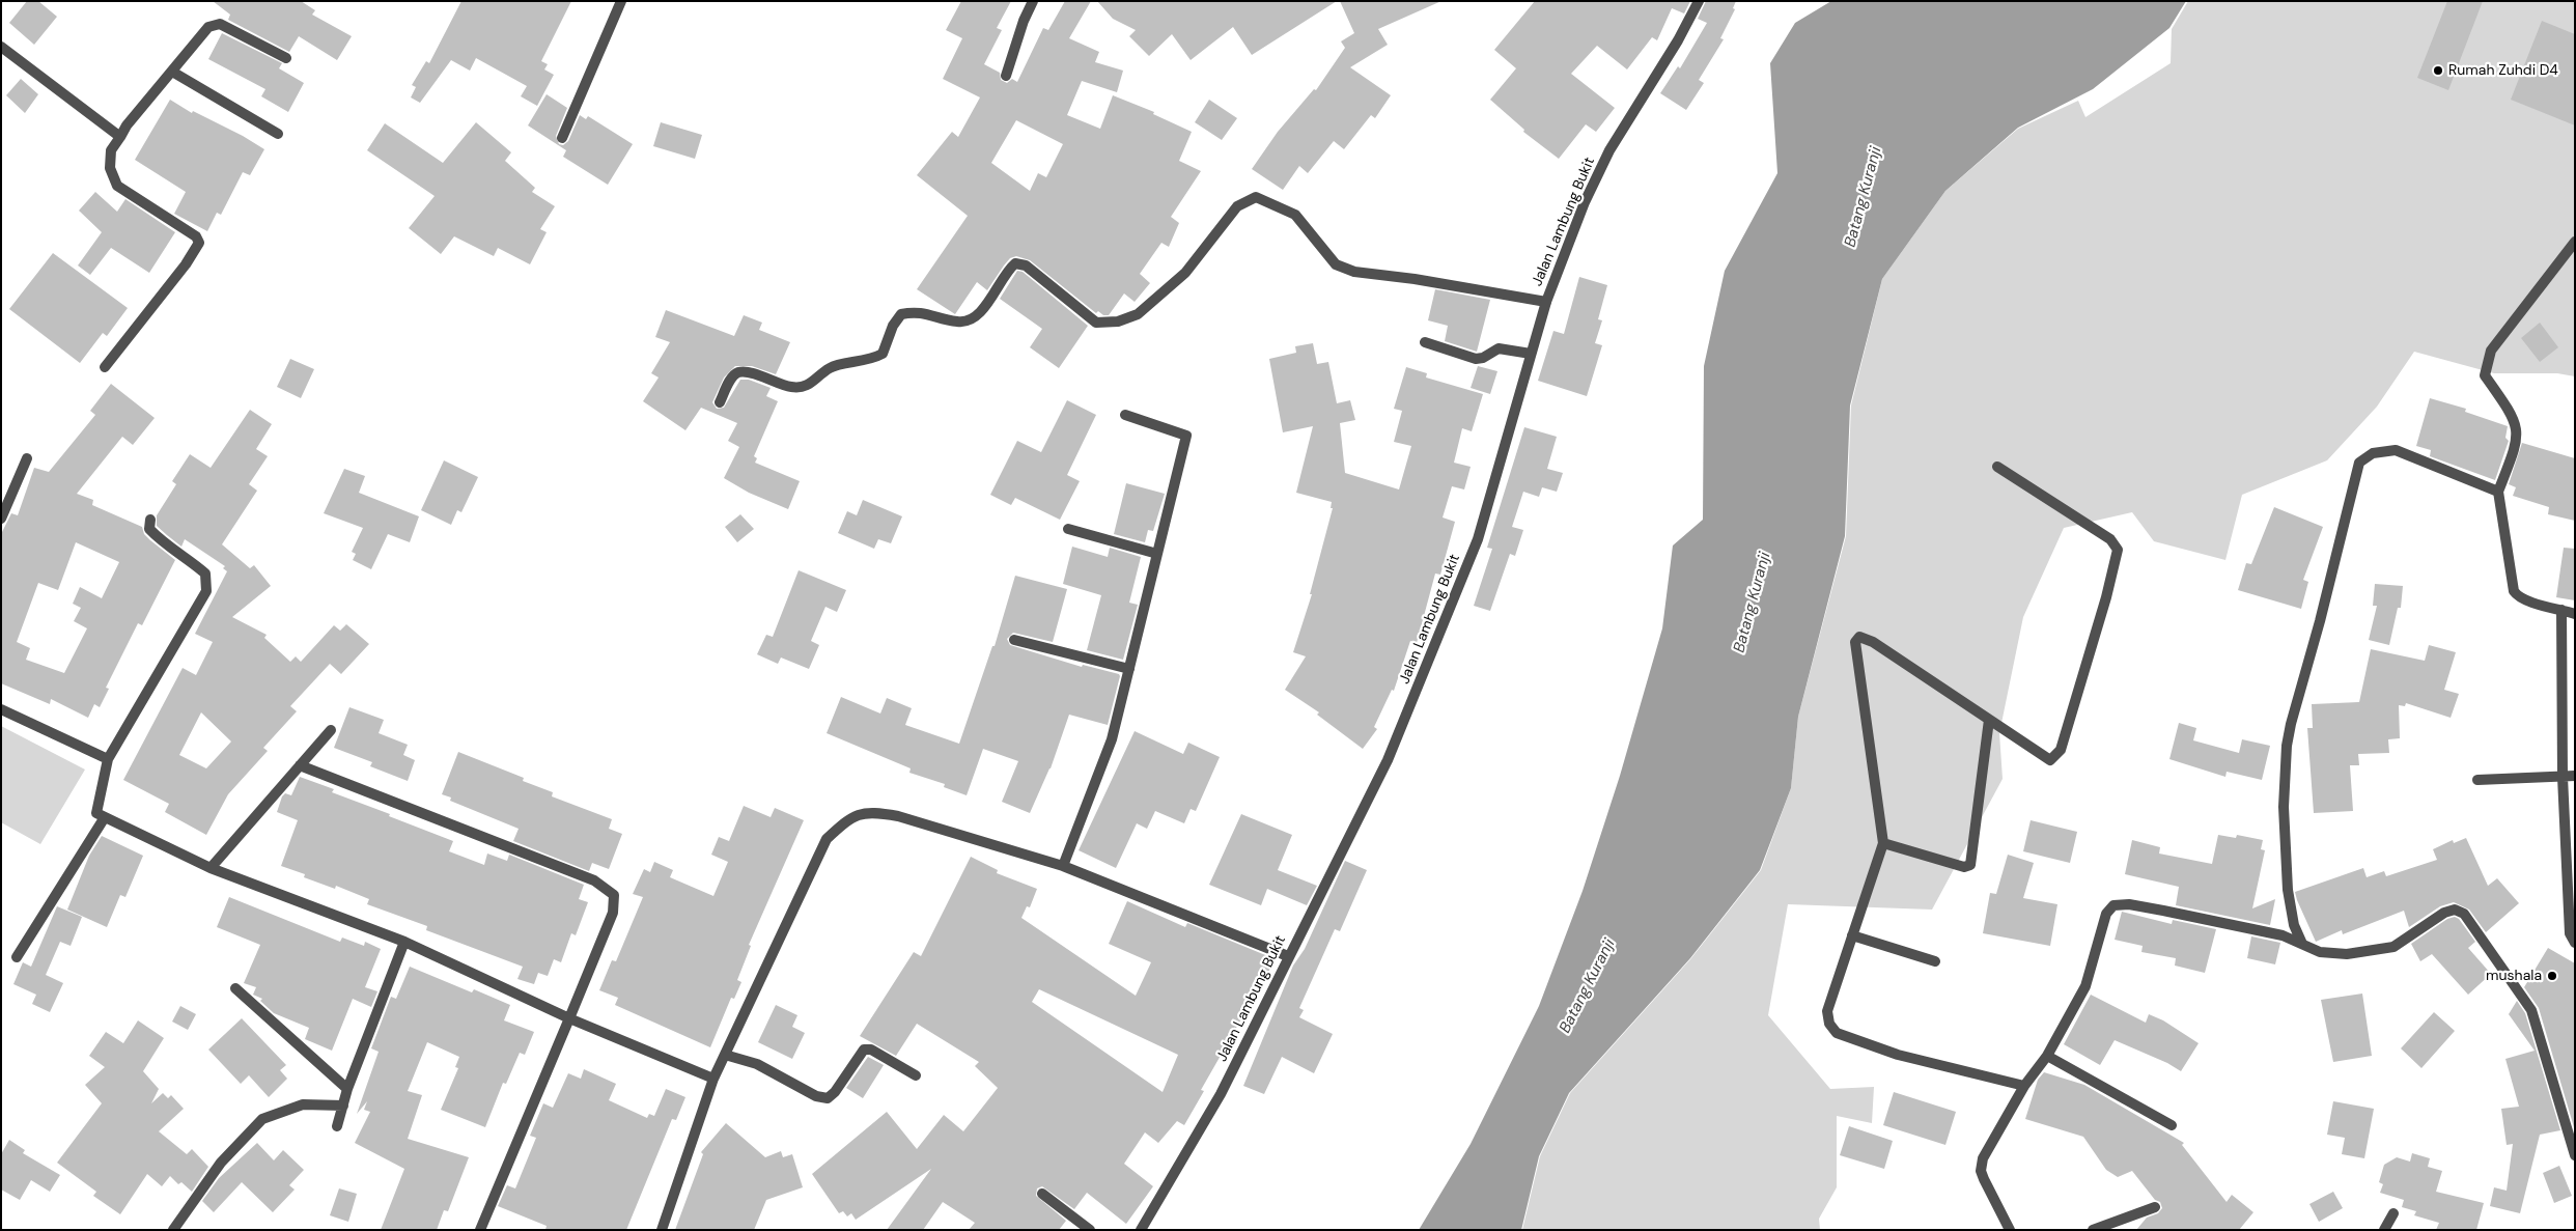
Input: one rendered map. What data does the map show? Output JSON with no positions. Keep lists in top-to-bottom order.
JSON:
{
  "streets": {
    "street": ["Jalan Lambung Bukit"]
  },
  "water": ["Batang Kuranji"],
  "places": ["Rumah Zuhdi D4", "mushala"]
}
